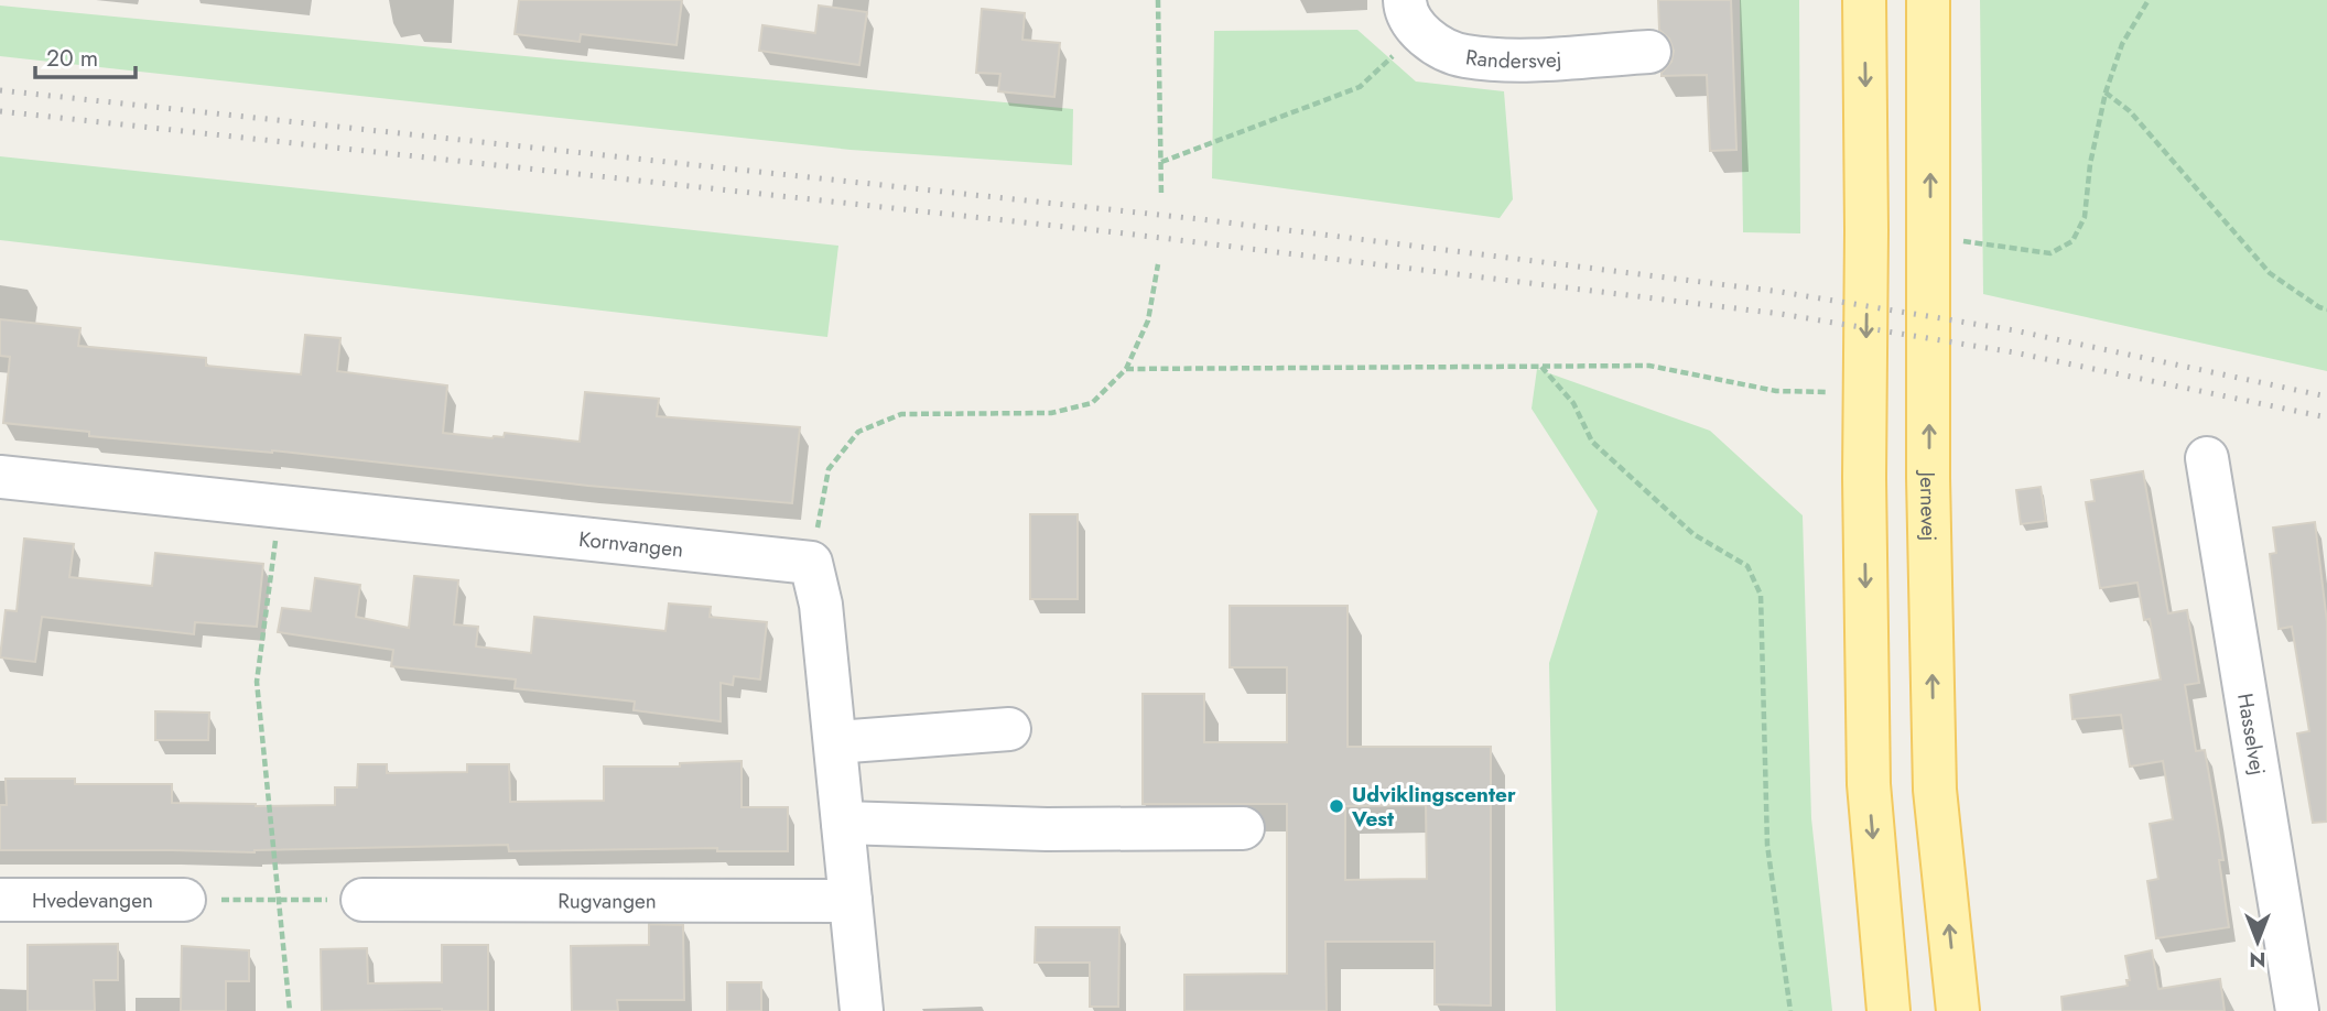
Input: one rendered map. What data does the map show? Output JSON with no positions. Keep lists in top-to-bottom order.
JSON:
{
  "streets": {
    "main road": ["Jernevej"],
    "street": [
      "Randersvej",
      "Kornvangen",
      "Hasselvej",
      "Hvedevangen",
      "Rugvangen"
    ]
  },
  "places": ["Udviklingscenter Vest"],
  "scale_bar": "20 m",
  "north": "bottom"
}
